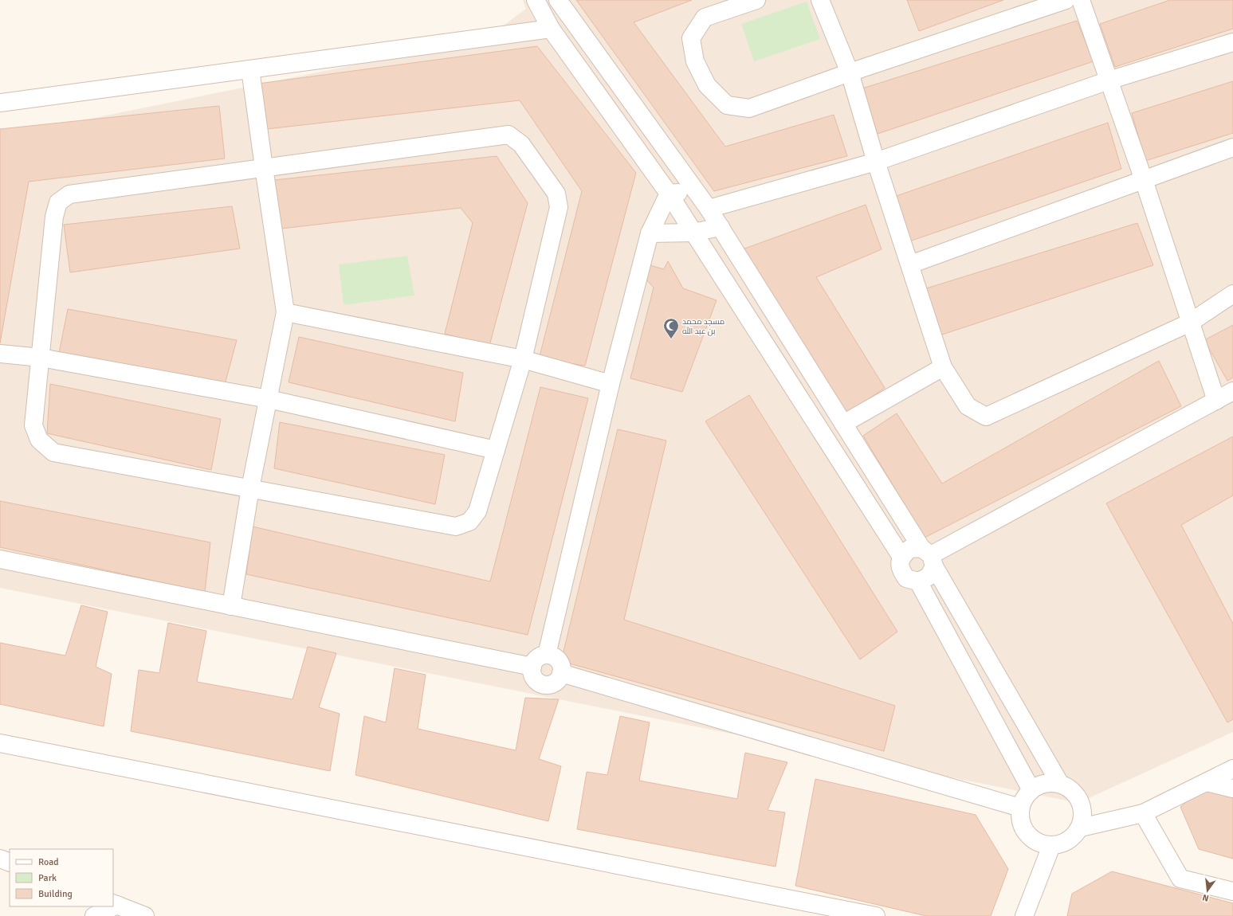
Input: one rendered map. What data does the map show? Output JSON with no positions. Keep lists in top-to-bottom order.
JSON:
{
  "places": {
    "mosque": ["مسجد محمد بن عبد الله"]
  },
  "legend": ["Road", "Park", "Building"],
  "north": "bottom"
}
